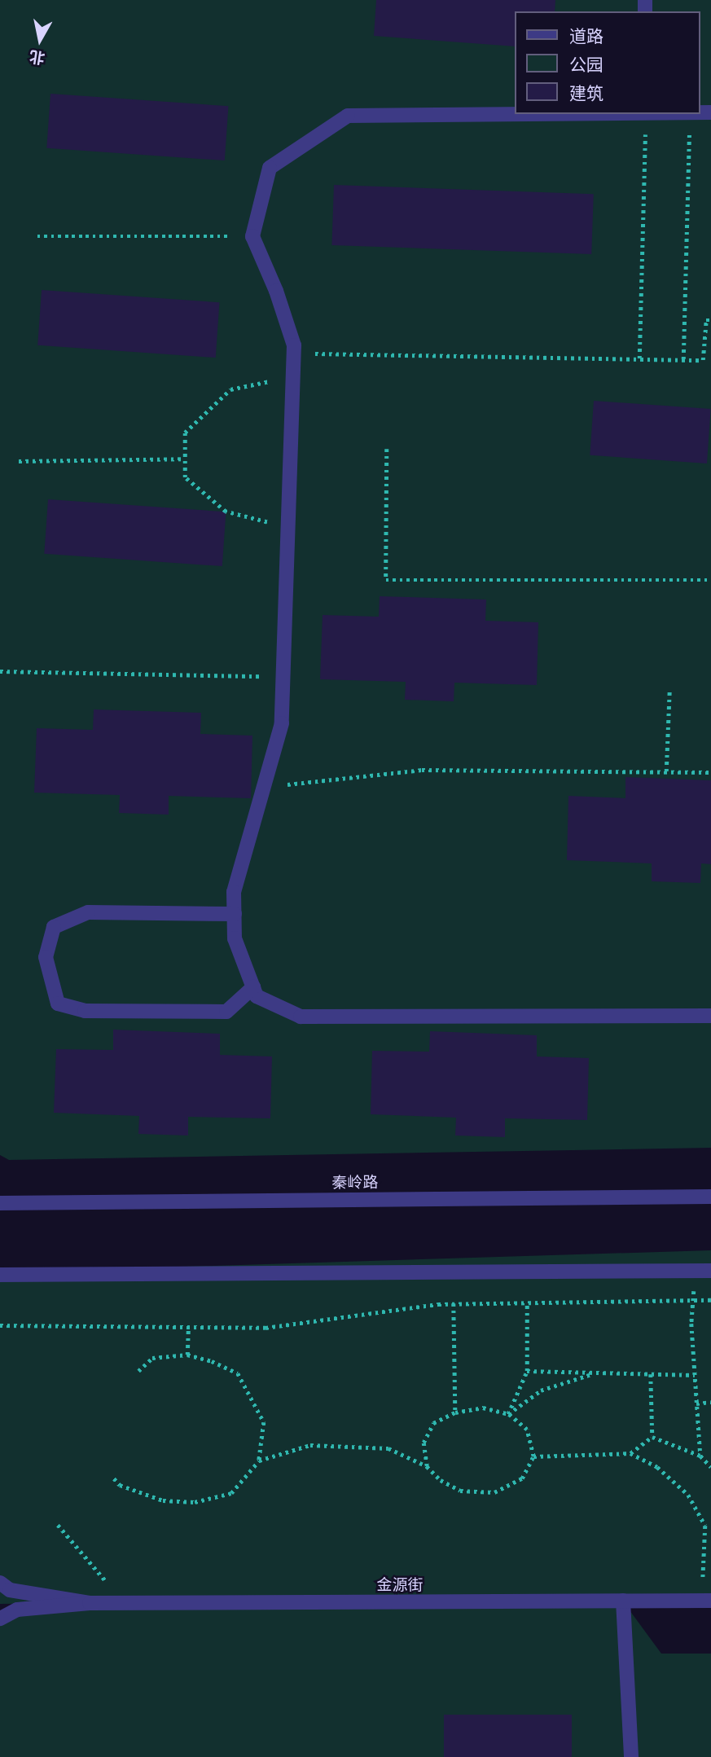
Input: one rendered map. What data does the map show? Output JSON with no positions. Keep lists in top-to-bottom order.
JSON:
{
  "streets": {
    "street": ["秦岭路", "金源街"]
  },
  "legend": ["道路", "公园", "建筑"],
  "north": "bottom"
}
